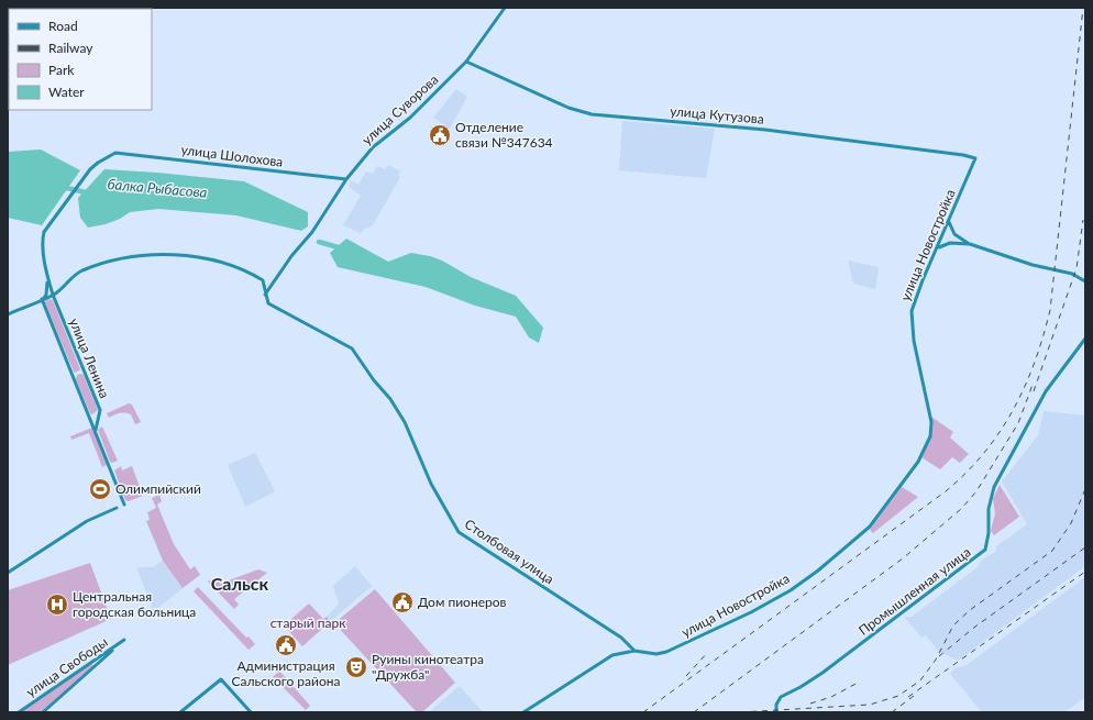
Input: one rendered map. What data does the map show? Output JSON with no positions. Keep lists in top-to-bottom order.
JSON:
{
  "streets": {
    "main road": [
      "улица Суворова",
      "улица Кутузова",
      "улица Шолохова",
      "улица Новостройка",
      "улица Ленина",
      "Столбовая улица",
      "Промышленная улица",
      "улица Свободы"
    ]
  },
  "crossings": [
    ["улица Суворова", "улица Кутузова"],
    ["улица Суворова", "улица Шолохова"],
    ["улица Суворова", "Столбовая улица"],
    ["улица Кутузова", "улица Новостройка"],
    ["улица Шолохова", "улица Ленина"],
    ["улица Новостройка", "Столбовая улица"]
  ],
  "districts": ["Сальск"],
  "water": ["балка Рыбасова"],
  "parks": ["старый парк"],
  "places": {
    "public building": ["Отделение связи №347634", "Дом пионеров", "Администрация Сальского района"],
    "sports": ["Олимпийский"],
    "hospital": ["Центральная городская больница"],
    "theatre": ["Руины кинотеатра \"Дружба\""]
  },
  "legend": [
    "Road",
    "Railway",
    "Park",
    "Water"
  ]
}
